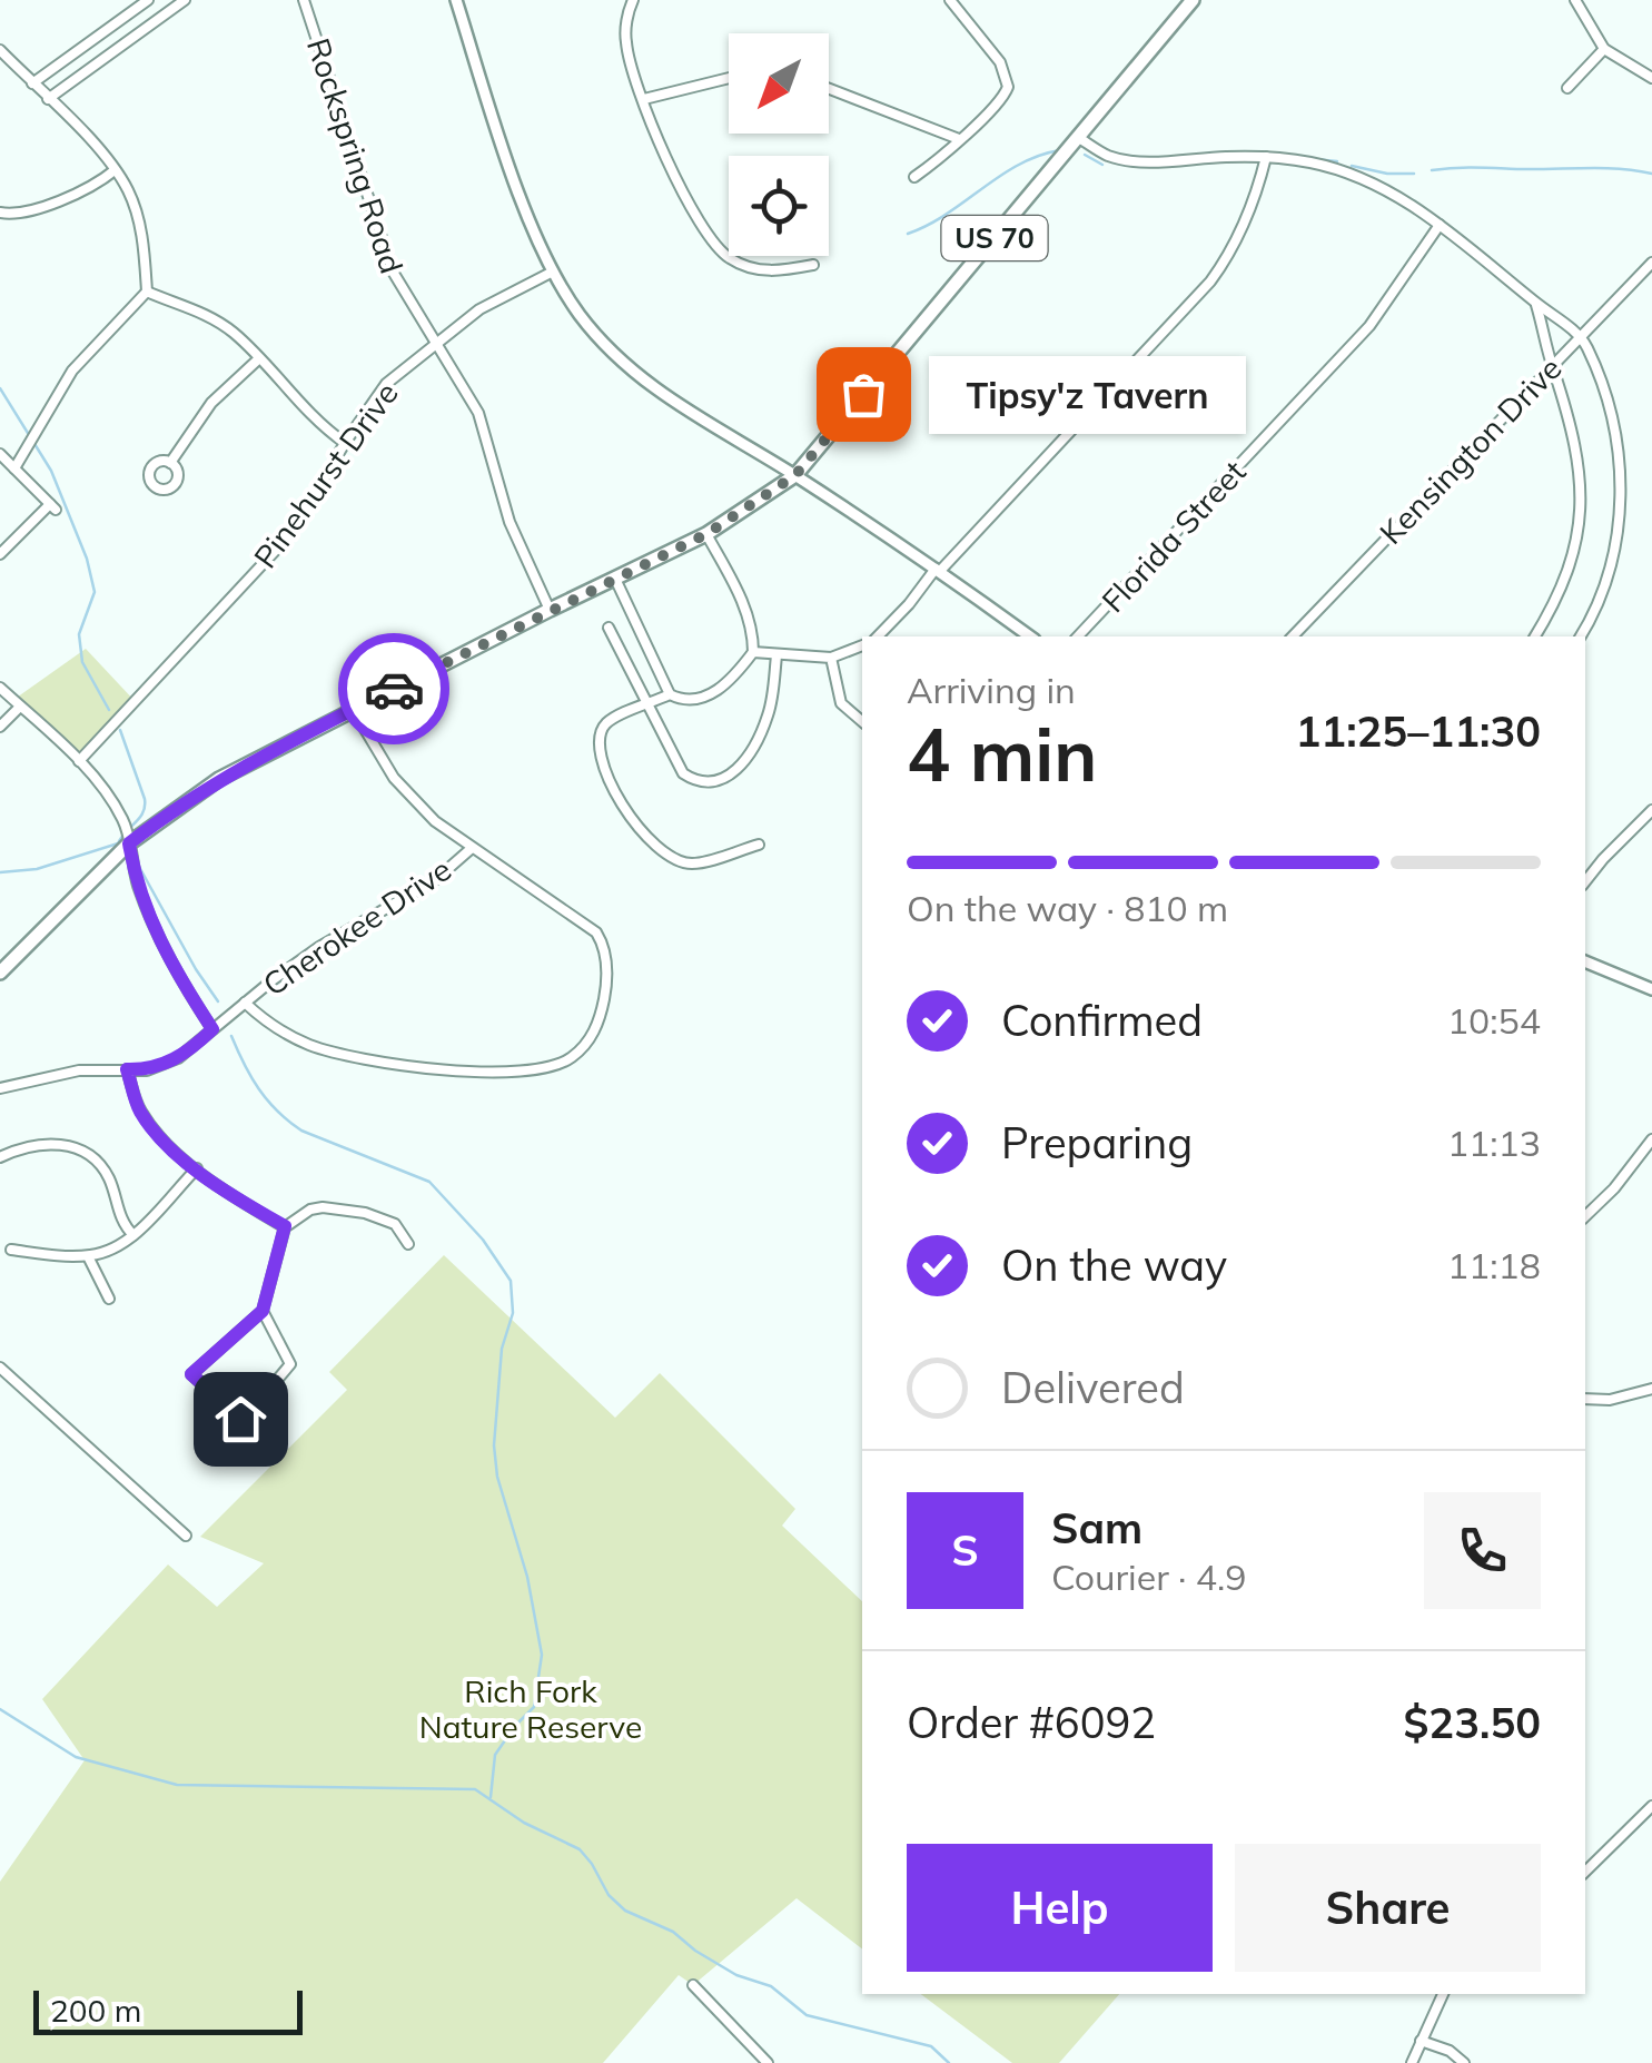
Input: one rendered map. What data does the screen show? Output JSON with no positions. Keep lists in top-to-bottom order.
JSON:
{
  "streets": {
    "main road": ["US 70"],
    "street": [
      "Rockspring Road",
      "Kensington Drive",
      "Pinehurst Drive",
      "Florida Street",
      "Cherokee Drive"
    ]
  },
  "crossings": [
    ["Rockspring Road", "US 70"],
    ["Rockspring Road", "Pinehurst Drive"]
  ],
  "parks": ["Rich Fork Nature Reserve"],
  "places": ["Tipsy'z Tavern"],
  "scale_bar": "200 m",
  "north": "bottom left",
  "page": {
    "bubble": "Tipsy'z Tavern",
    "heading": ["4 min", "Arriving in", "11:25–11:30"],
    "panel": [
      "Sam",
      "Courier · 4.9",
      "Order #6092",
      "$23.50"
    ],
    "bar": "On the way · 810 m",
    "list": [
      ["Confirmed", "10:54"],
      ["Preparing", "11:13"],
      ["On the way", "11:18"],
      "Delivered"
    ],
    "round": "S",
    "buttons": ["Help", "Share"],
    "scale": "200 m"
  }
}
